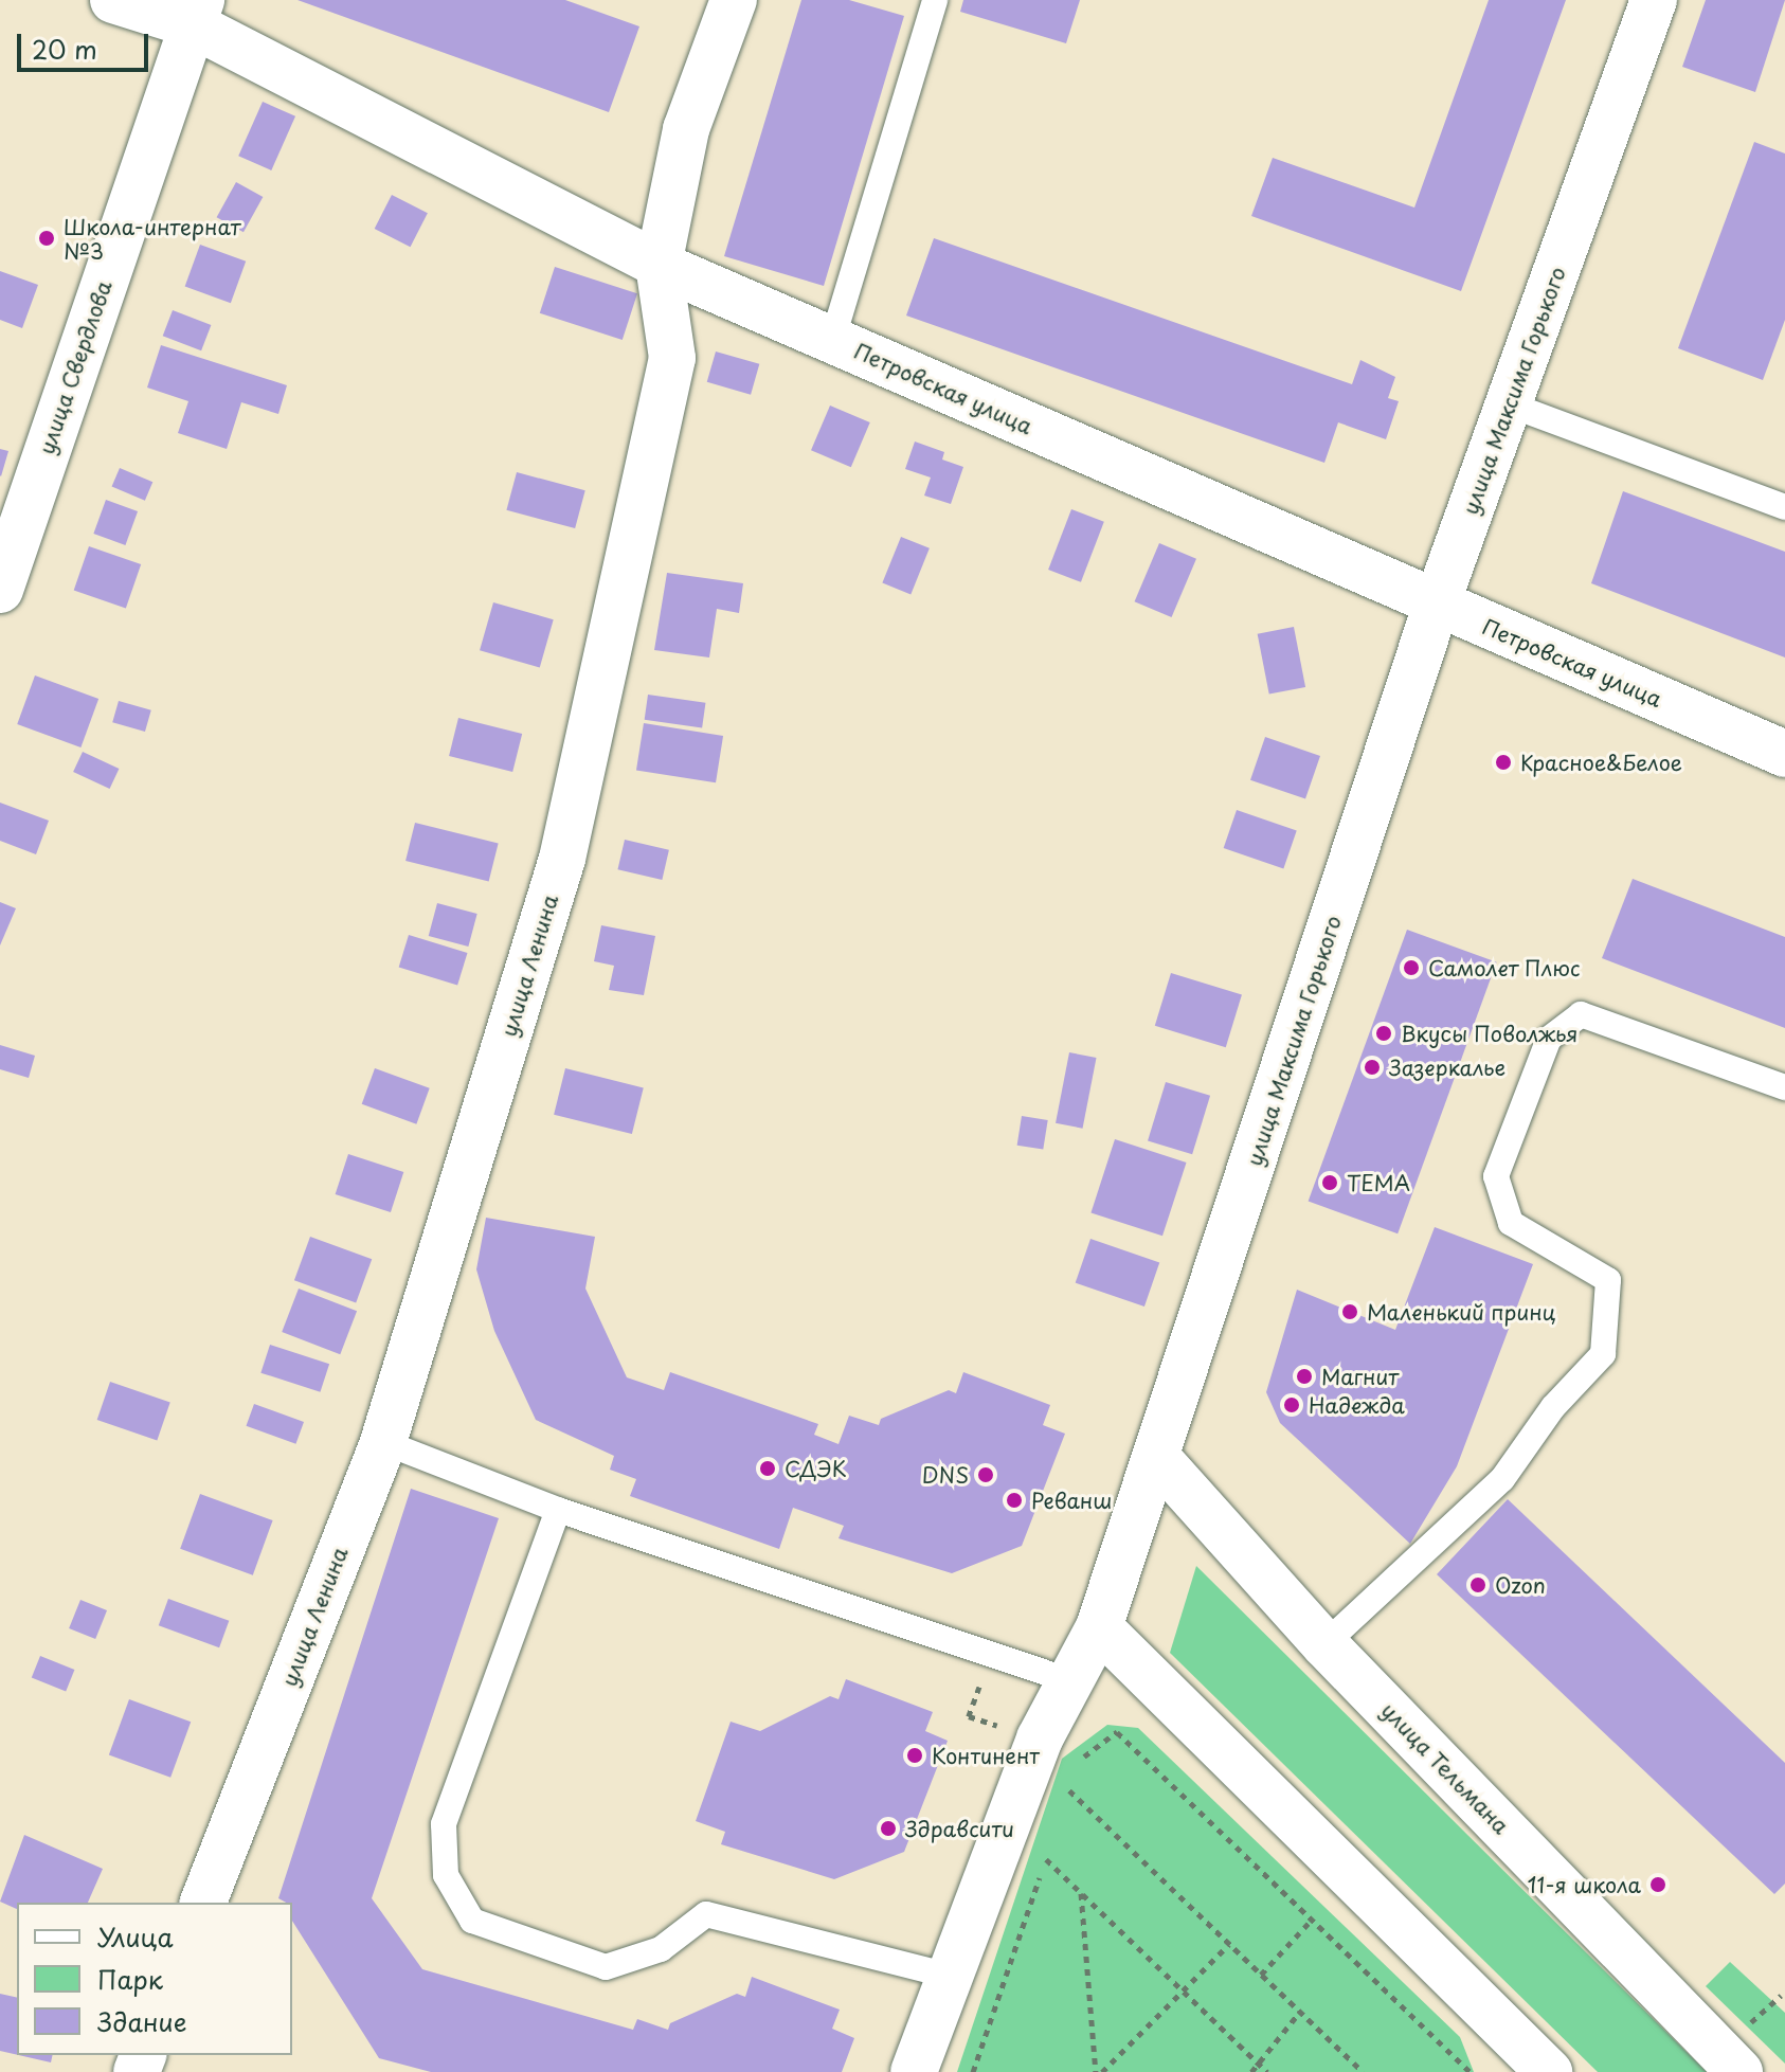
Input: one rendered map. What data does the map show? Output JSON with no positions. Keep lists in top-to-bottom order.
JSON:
{
  "streets": {
    "main road": [
      "улица Свердлова",
      "Петровская улица",
      "улица Максима Горького",
      "улица Ленина",
      "улица Тельмана"
    ]
  },
  "crossings": [
    ["улица Свердлова", "Петровская улица"],
    ["Петровская улица", "улица Максима Горького"],
    ["Петровская улица", "улица Ленина"],
    ["улица Максима Горького", "улица Тельмана"]
  ],
  "places": [
    "Школа-интернат №3",
    "Красное&Белое",
    "Самолет Плюс",
    "Вкусы Поволжья",
    "Зазеркалье",
    "ТЕМА",
    "Маленький принц",
    "Магнит",
    "Надежда",
    "СДЭК",
    "DNS",
    "Реванш",
    "Ozon",
    "Континент",
    "Здравсити",
    "11-я школа"
  ],
  "legend": ["Улица", "Парк", "Здание"],
  "scale_bar": "20 m"
}
